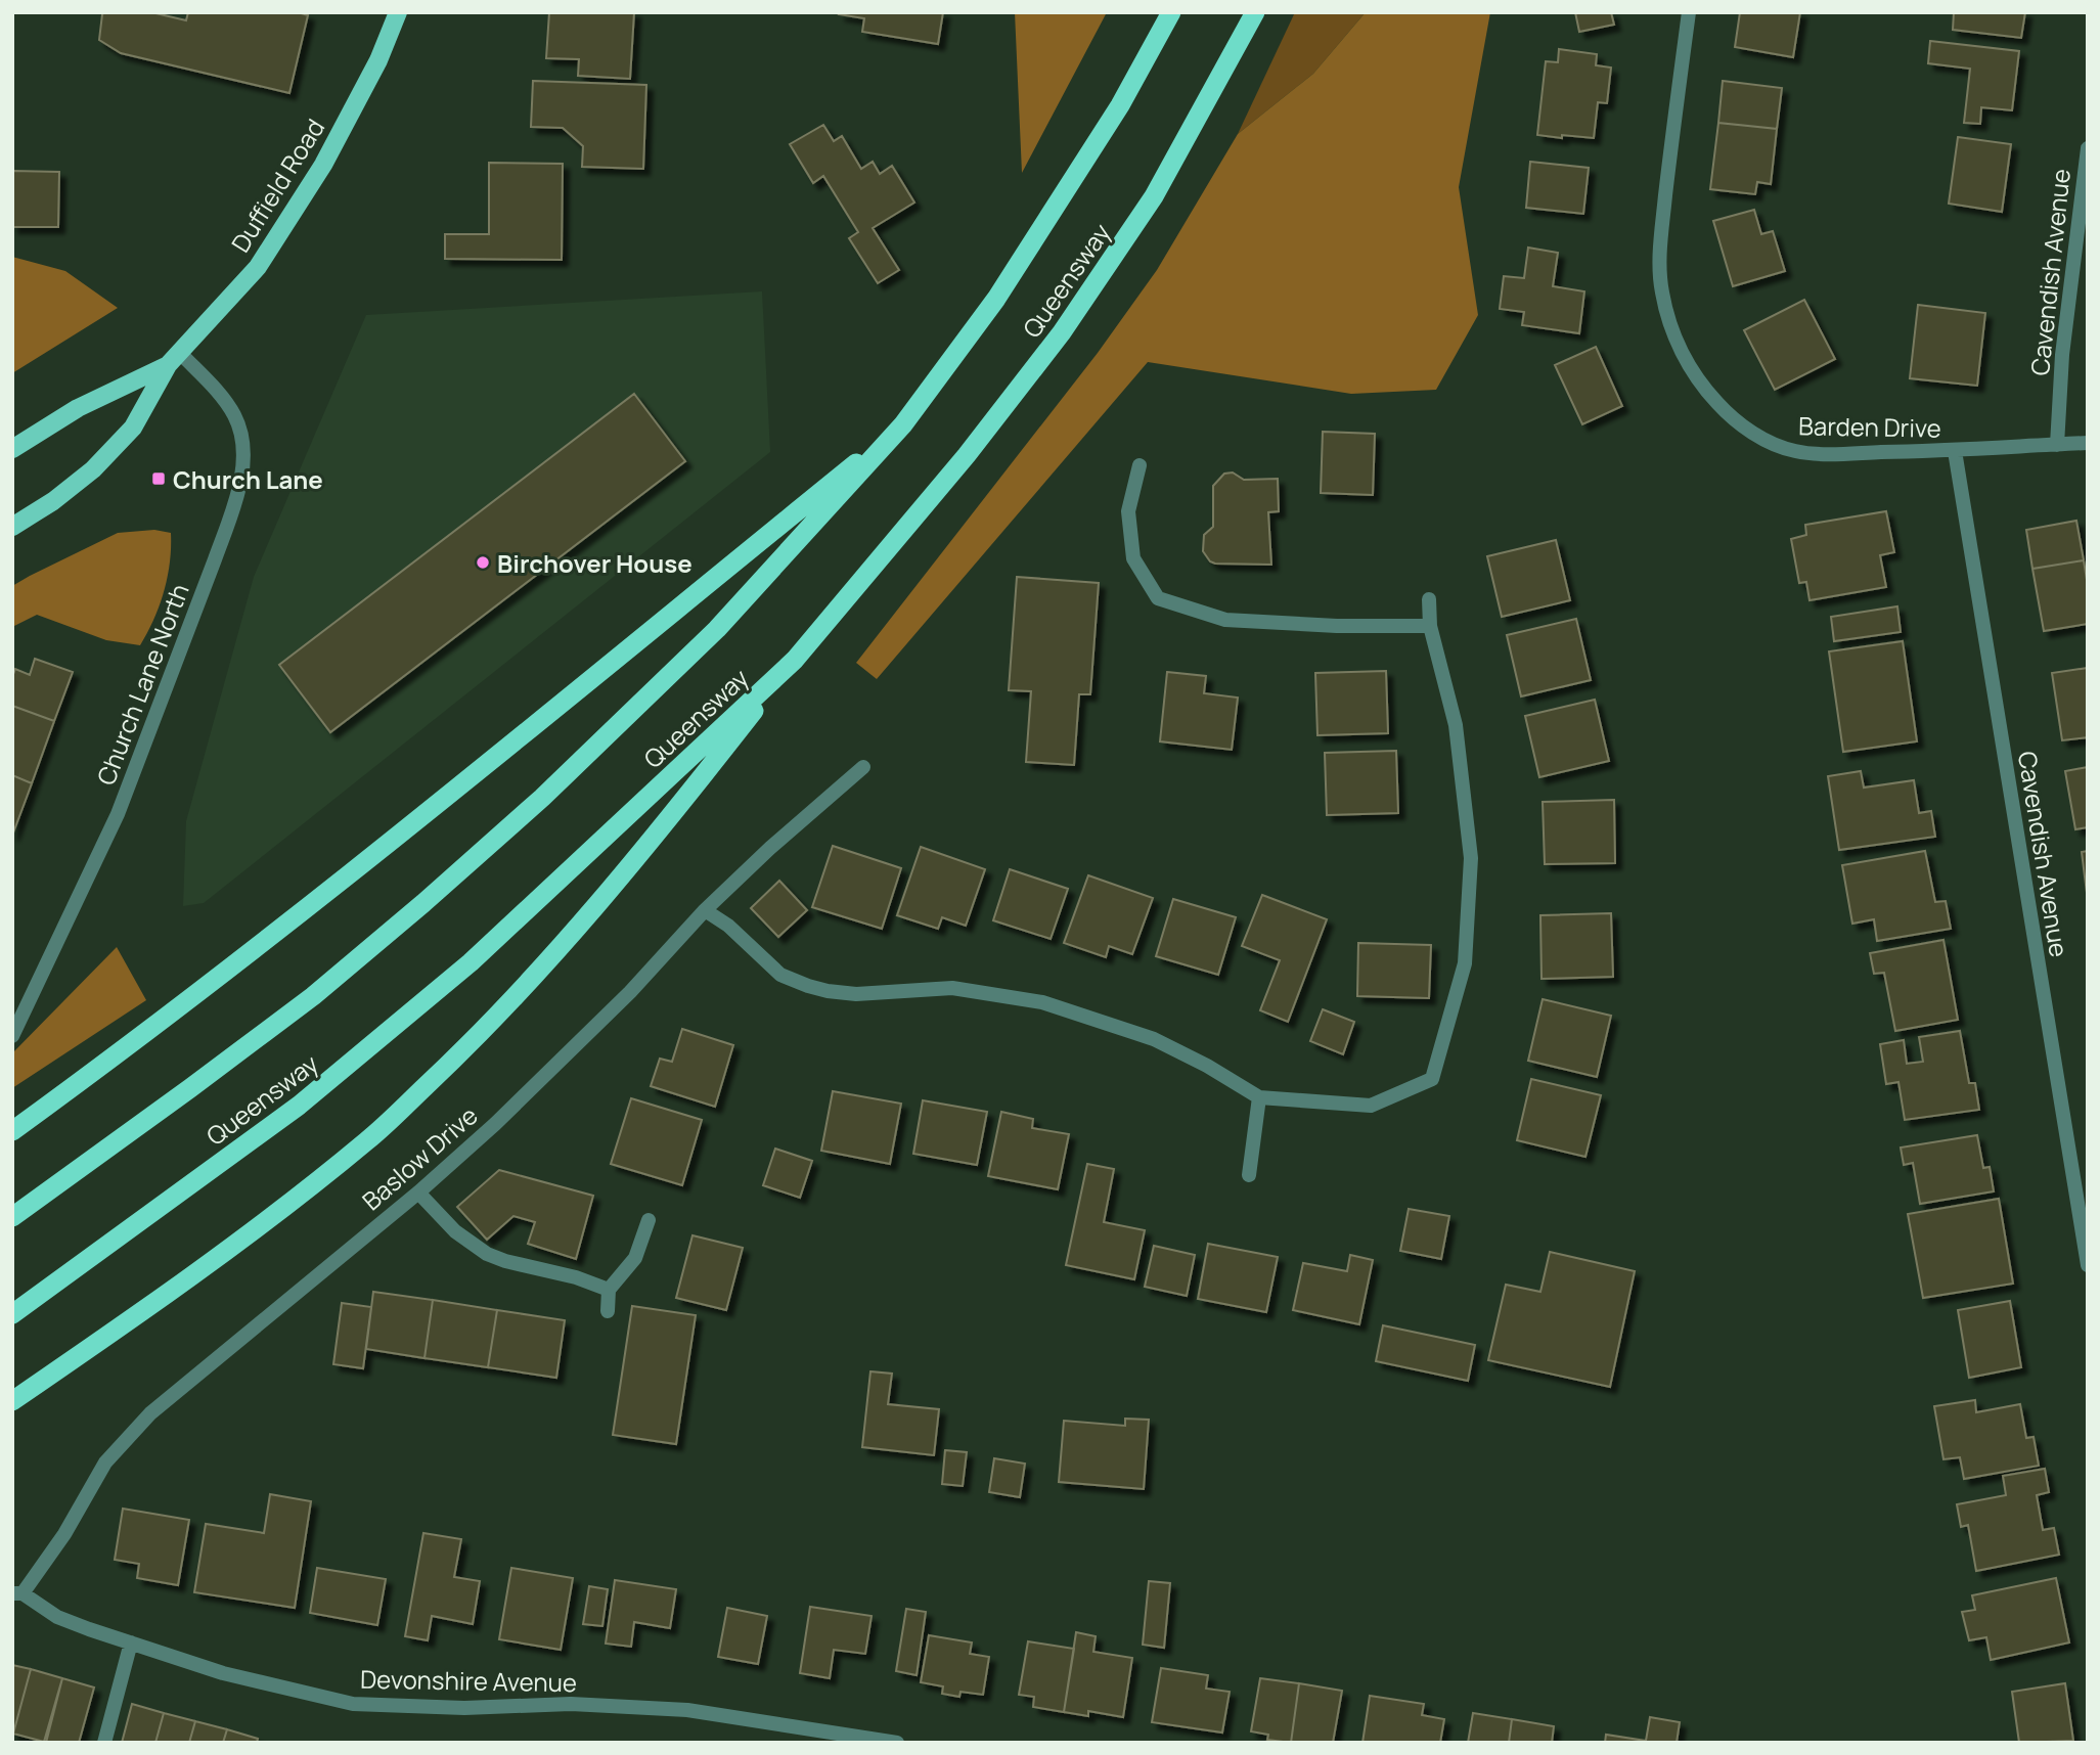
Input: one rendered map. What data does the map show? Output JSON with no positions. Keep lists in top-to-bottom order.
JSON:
{
  "streets": {
    "highway": ["Queensway"],
    "main road": ["Duffield Road"],
    "street": [
      "Cavendish Avenue",
      "Barden Drive",
      "Church Lane North",
      "Baslow Drive",
      "Devonshire Avenue"
    ]
  },
  "crossings": [
    ["Duffield Road", "Church Lane North"],
    ["Cavendish Avenue", "Barden Drive"],
    ["Baslow Drive", "Devonshire Avenue"]
  ],
  "places": {
    "transit": ["Church Lane"],
    "other": ["Birchover House"]
  }
}
